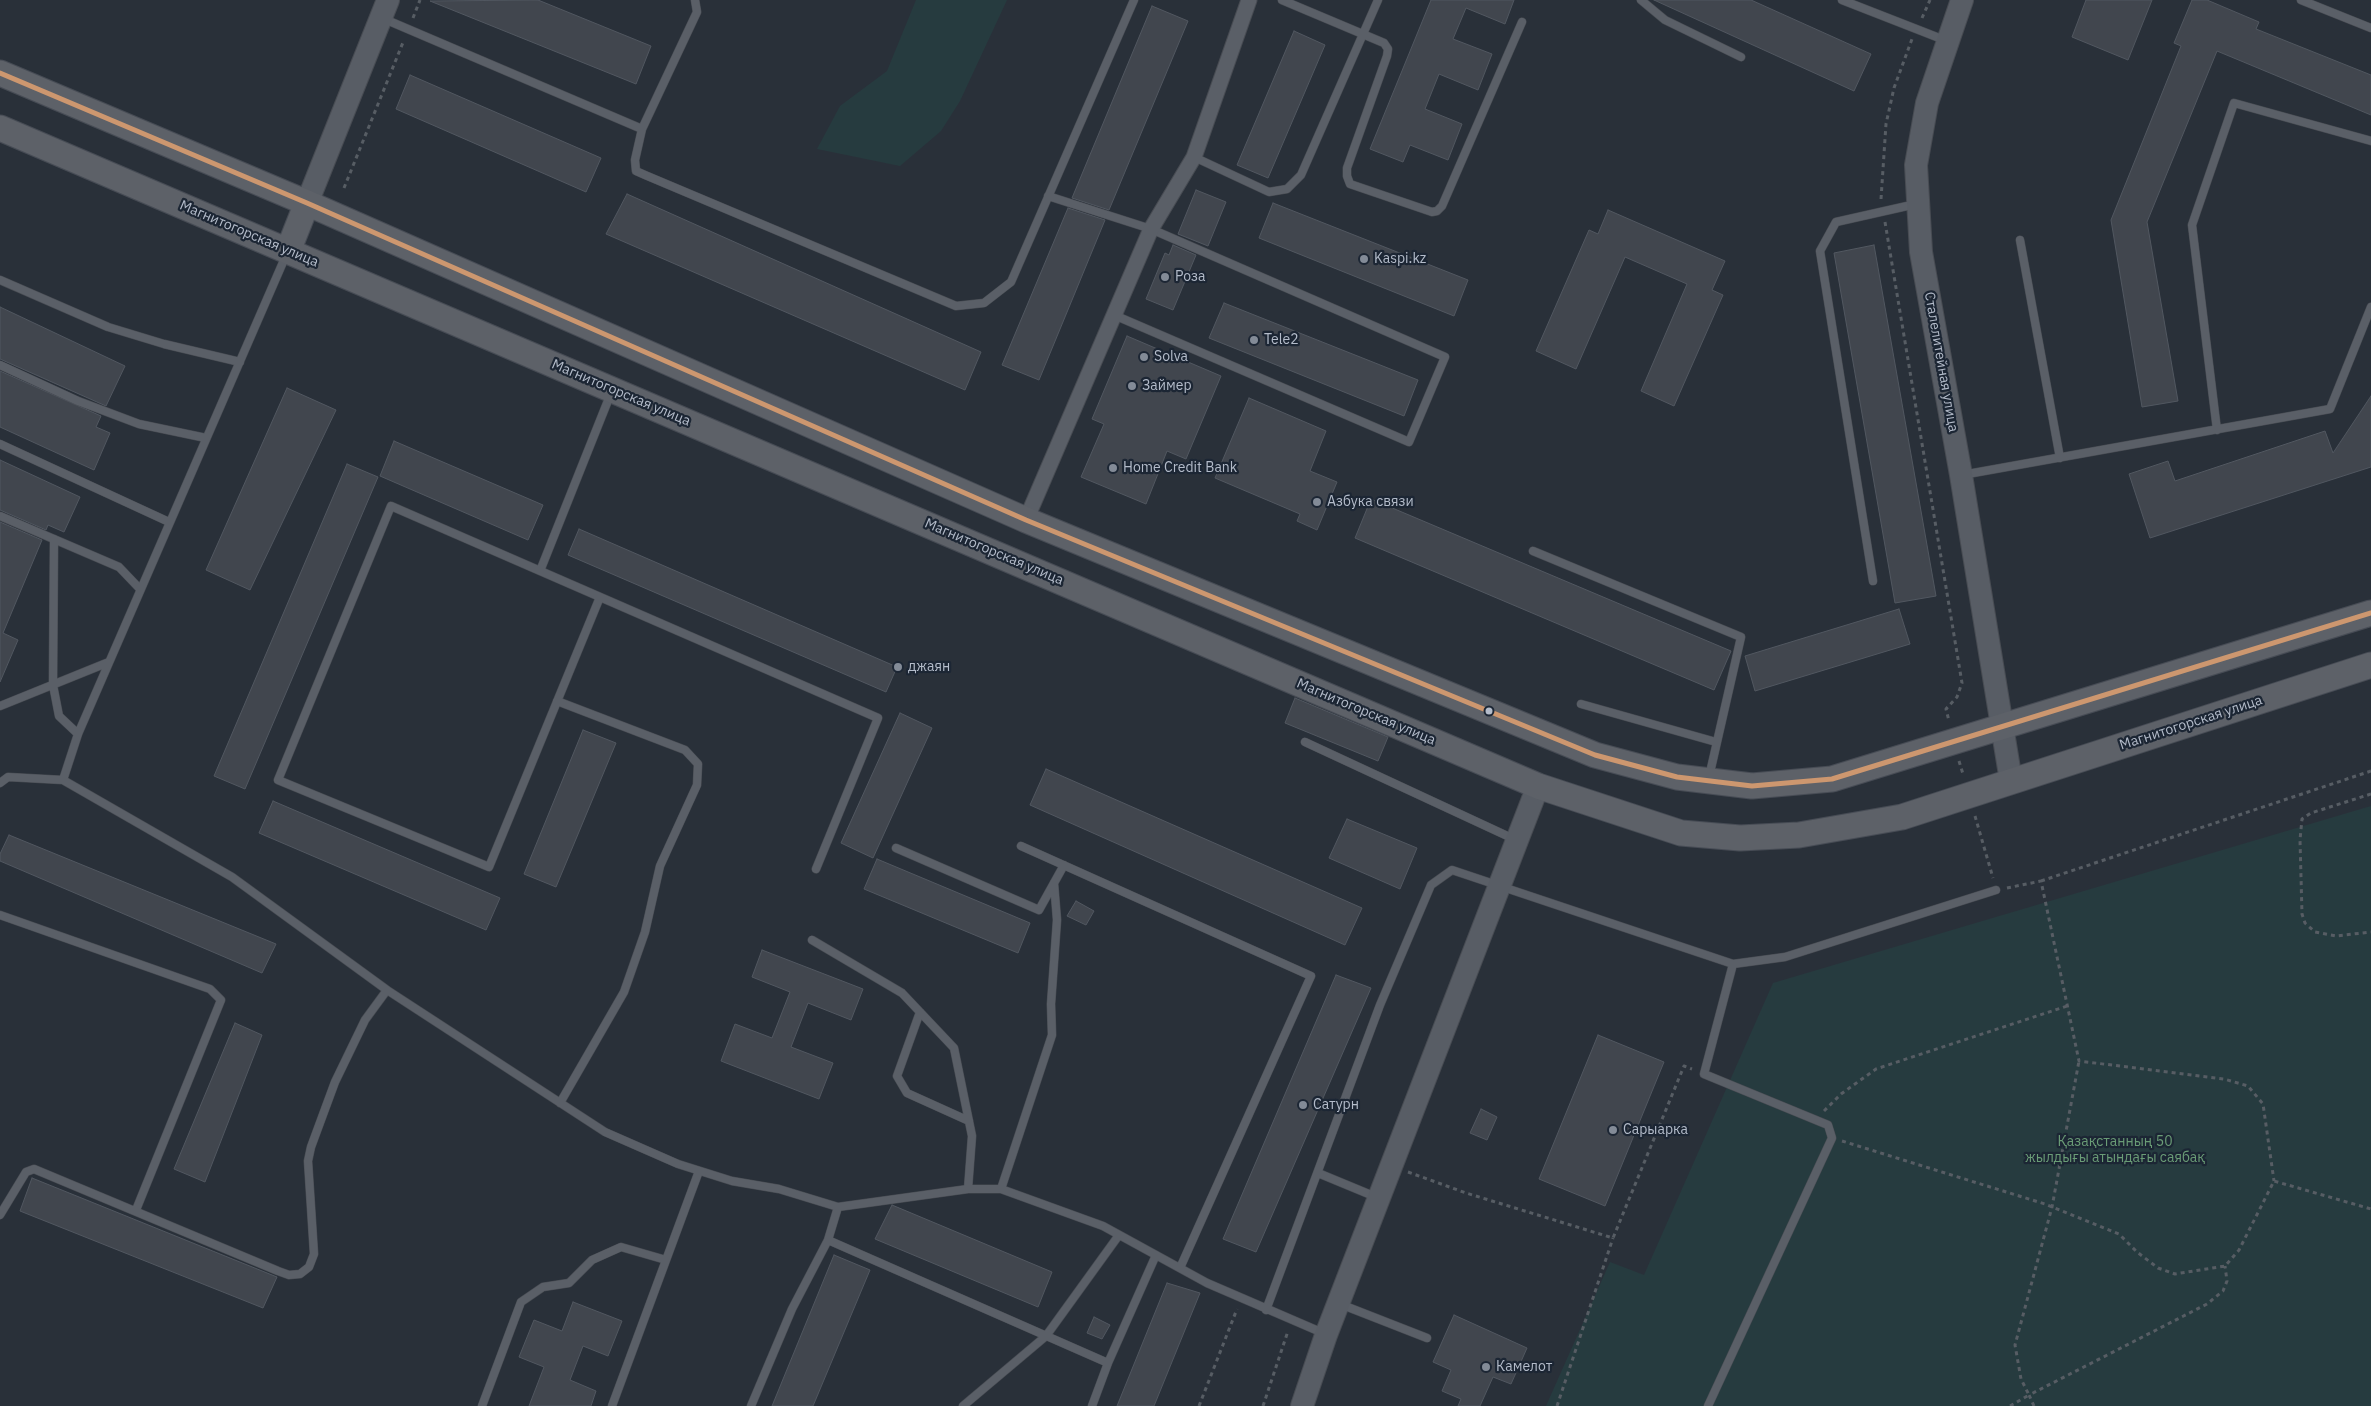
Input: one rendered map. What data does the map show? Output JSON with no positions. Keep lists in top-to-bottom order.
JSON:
{
  "streets": {
    "main road": ["Магнитогорская улица"],
    "street": ["Сталелитейная улица"]
  },
  "parks": ["Қазақстанның 50 жылдығы атындағы саябақ"],
  "places": [
    "Kaspi.kz",
    "Роза",
    "Tele2",
    "Solva",
    "Займер",
    "Home Credit Bank",
    "Азбука связи",
    "джаян",
    "Сатурн",
    "Сарыарка",
    "Камелот"
  ]
}
